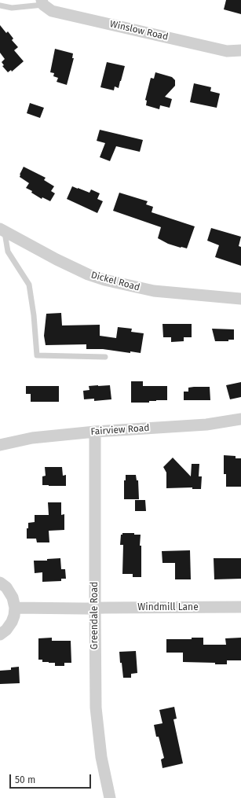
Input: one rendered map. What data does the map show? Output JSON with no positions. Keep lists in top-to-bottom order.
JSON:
{
  "streets": {
    "street": [
      "Winslow Road",
      "Dickel Road",
      "Fairview Road",
      "Windmill Lane",
      "Greendale Road"
    ]
  },
  "crossings": [
    ["Fairview Road", "Greendale Road"],
    ["Windmill Lane", "Greendale Road"]
  ],
  "scale_bar": "50 m"
}
